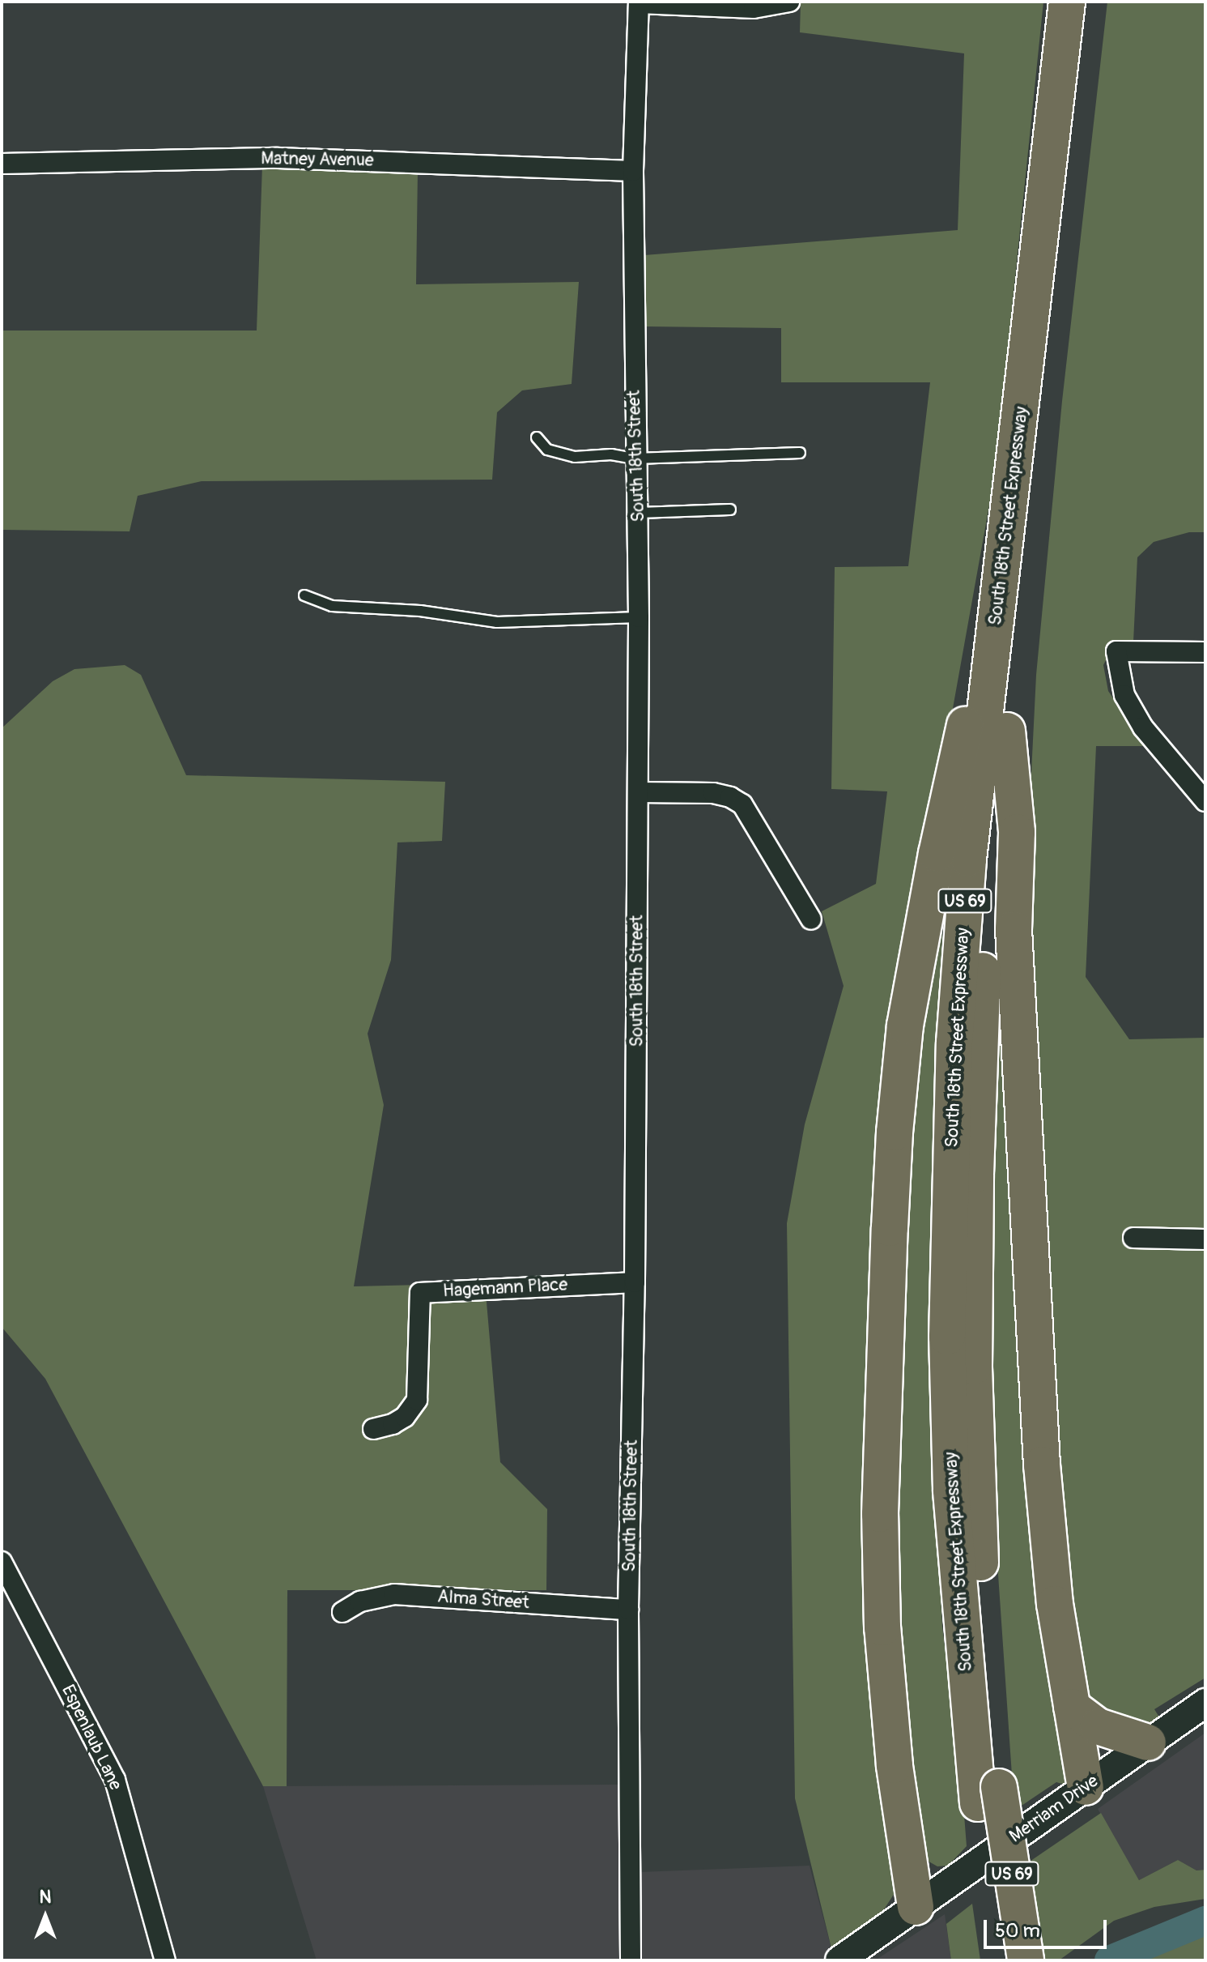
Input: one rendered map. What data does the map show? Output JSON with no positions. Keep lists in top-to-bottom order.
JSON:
{
  "streets": {
    "highway": ["South 18th Street Expressway", "US 69"],
    "main road": ["Merriam Drive"],
    "street": [
      "Matney Avenue",
      "South 18th Street",
      "Hagemann Place",
      "Alma Street",
      "Espenlaub Lane"
    ]
  },
  "crossings": [
    ["Matney Avenue", "South 18th Street"],
    ["South 18th Street", "Hagemann Place"],
    ["South 18th Street", "Alma Street"]
  ],
  "scale_bar": "50 m",
  "north": "top"
}
